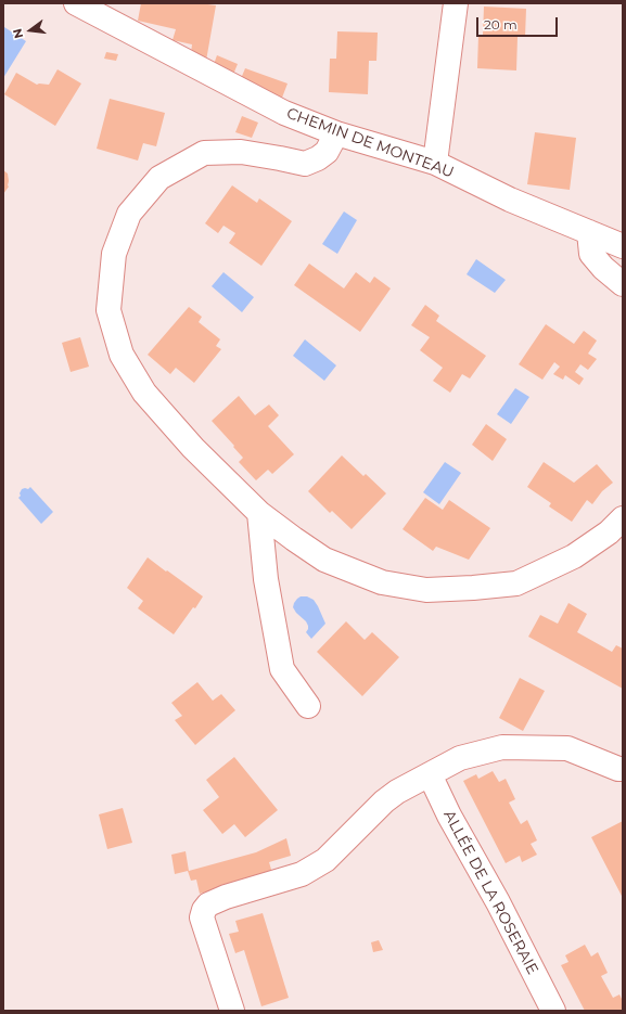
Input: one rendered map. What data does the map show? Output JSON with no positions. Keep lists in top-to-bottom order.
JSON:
{
  "streets": {
    "street": ["CHEMIN DE MONTEAU", "ALLÉE DE LA ROSERAIE"]
  },
  "scale_bar": "20 m",
  "north": "left"
}
